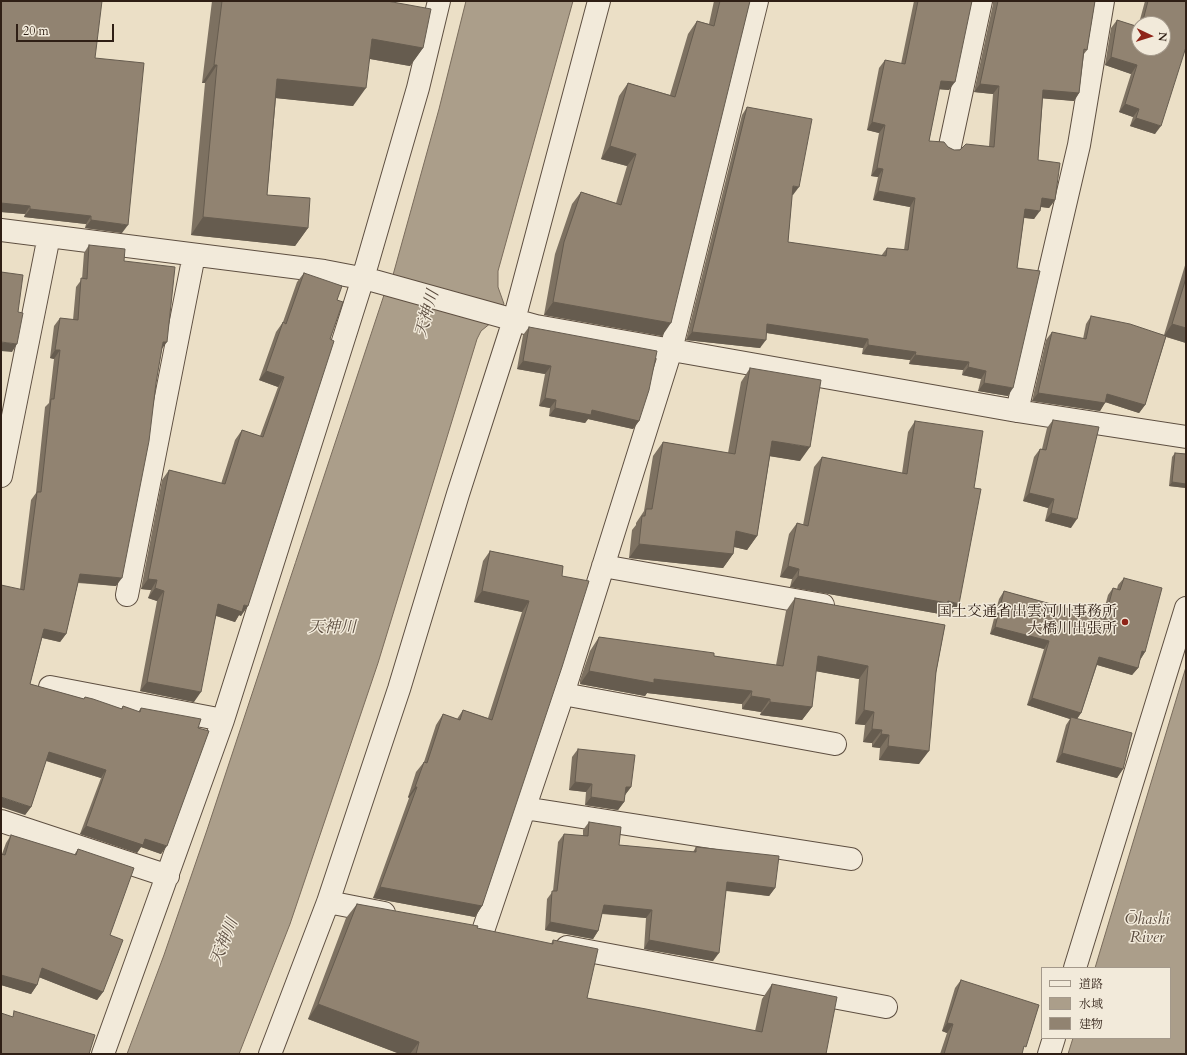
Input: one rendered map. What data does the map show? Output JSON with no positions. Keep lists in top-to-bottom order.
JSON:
{
  "water": ["天神川", "Ōhashi River"],
  "places": ["国土交通省出雲河川事務所 大橋川出張所"],
  "legend": ["道路", "水域", "建物"],
  "scale_bar": "20 m",
  "north": "right"
}
